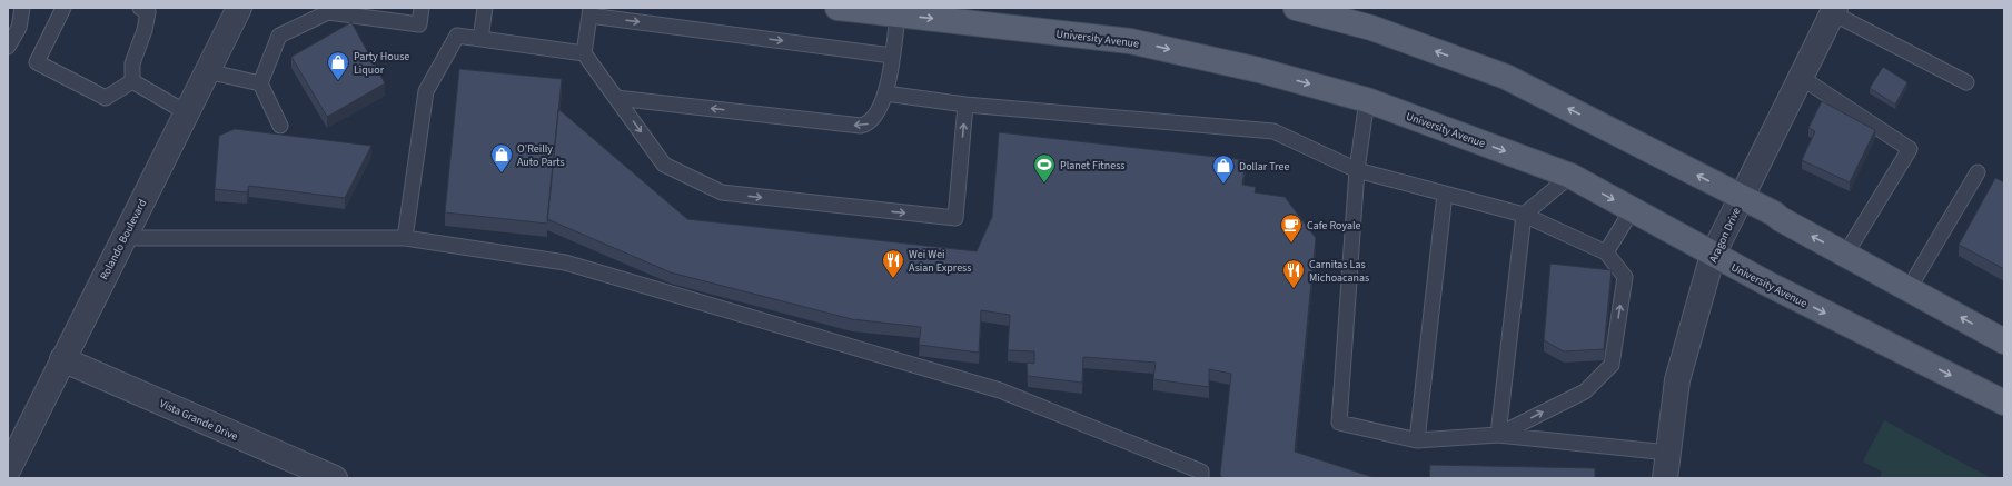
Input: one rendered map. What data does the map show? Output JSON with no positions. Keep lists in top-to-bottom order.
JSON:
{
  "streets": {
    "main road": ["University Avenue"],
    "street": ["Aragon Drive", "Rolando Boulevard", "Vista Grande Drive"]
  },
  "crossings": [
    ["University Avenue", "Aragon Drive"],
    ["Rolando Boulevard", "Vista Grande Drive"]
  ],
  "places": {
    "shop": ["Party House Liquor", "O'Reilly Auto Parts", "Dollar Tree"],
    "sports": ["Planet Fitness"],
    "cafe": ["Cafe Royale"],
    "restaurant": ["Wei Wei Asian Express", "Carnitas Las Michoacanas"]
  }
}
